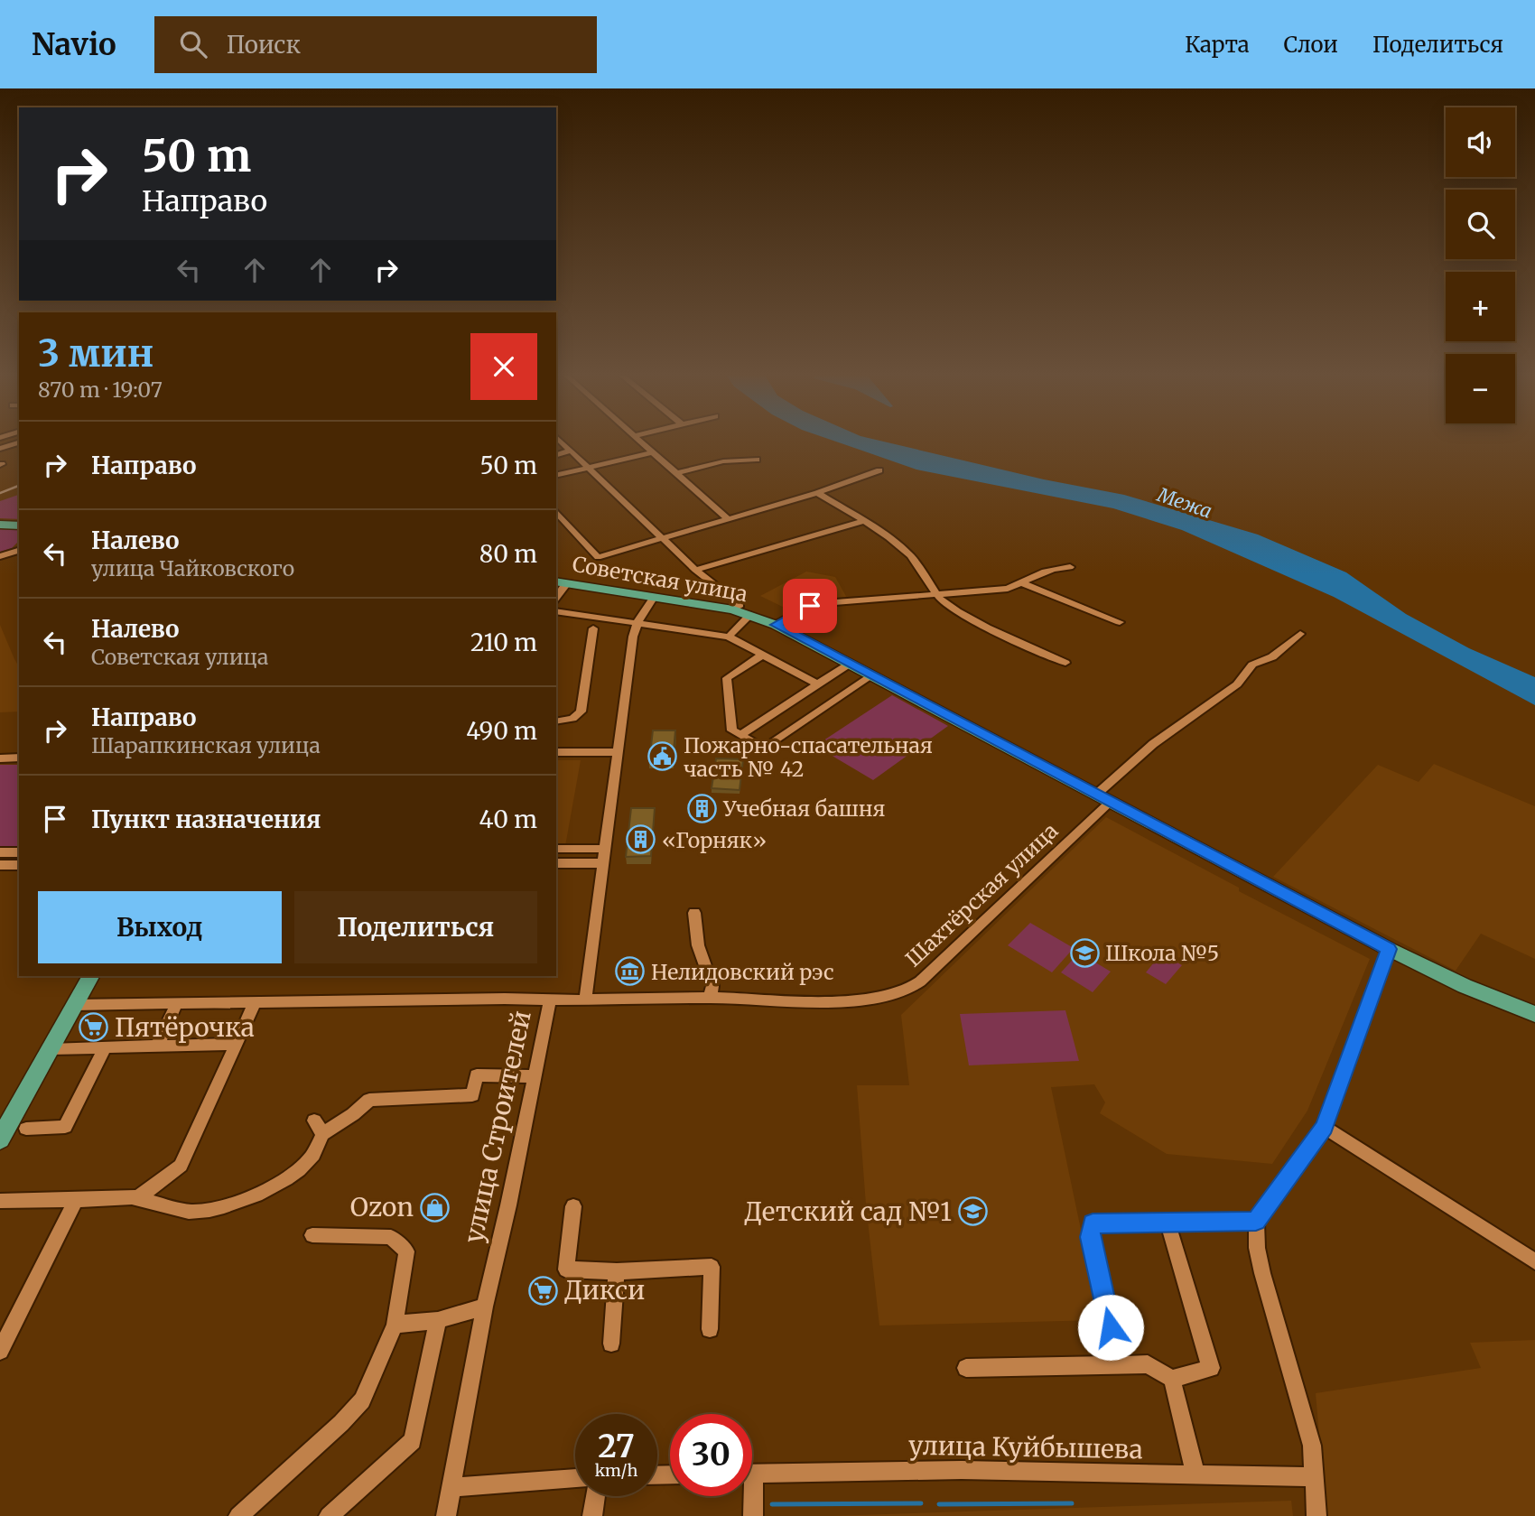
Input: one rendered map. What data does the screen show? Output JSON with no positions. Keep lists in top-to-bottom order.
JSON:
{
  "streets": {
    "main road": ["Советская улица"],
    "street": ["Шахтёрская улица", "улица Строителей", "улица Куйбышева"]
  },
  "crossings": [
    ["Советская улица", "Шахтёрская улица"],
    ["Шахтёрская улица", "улица Строителей"]
  ],
  "water": ["Межа"],
  "places": {
    "public building": ["Пожарно-спасательная часть № 42"],
    "building": ["Учебная башня", "«Горняк»"],
    "school or university": ["Школа №5", "Детский сад №1"],
    "museum": ["Нелидовский рэс"],
    "supermarket": ["Пятёрочка", "Дикси"],
    "shop": ["Ozon"]
  },
  "page": {
    "header": "Navio",
    "search": "Поиск",
    "nav": ["Карта", "Слои", "Поделиться"],
    "map_buttons": ["+", "−"],
    "turn": ["50 m", "Направо"],
    "heading": ["3 мин", "870 m · 19:07"],
    "list": [
      {
        "name": "Направо",
        "value": "50 m"
      },
      {
        "name": "Налево",
        "note": "улица Чайковского",
        "value": "80 m"
      },
      {
        "name": "Налево",
        "note": "Советская улица",
        "value": "210 m"
      },
      {
        "name": "Направо",
        "note": "Шарапкинская улица",
        "value": "490 m"
      },
      {
        "name": "Пункт назначения",
        "value": "40 m"
      }
    ],
    "buttons": ["Выход", "Поделиться"],
    "speed": "27 km/h",
    "limit": "30"
  }
}
